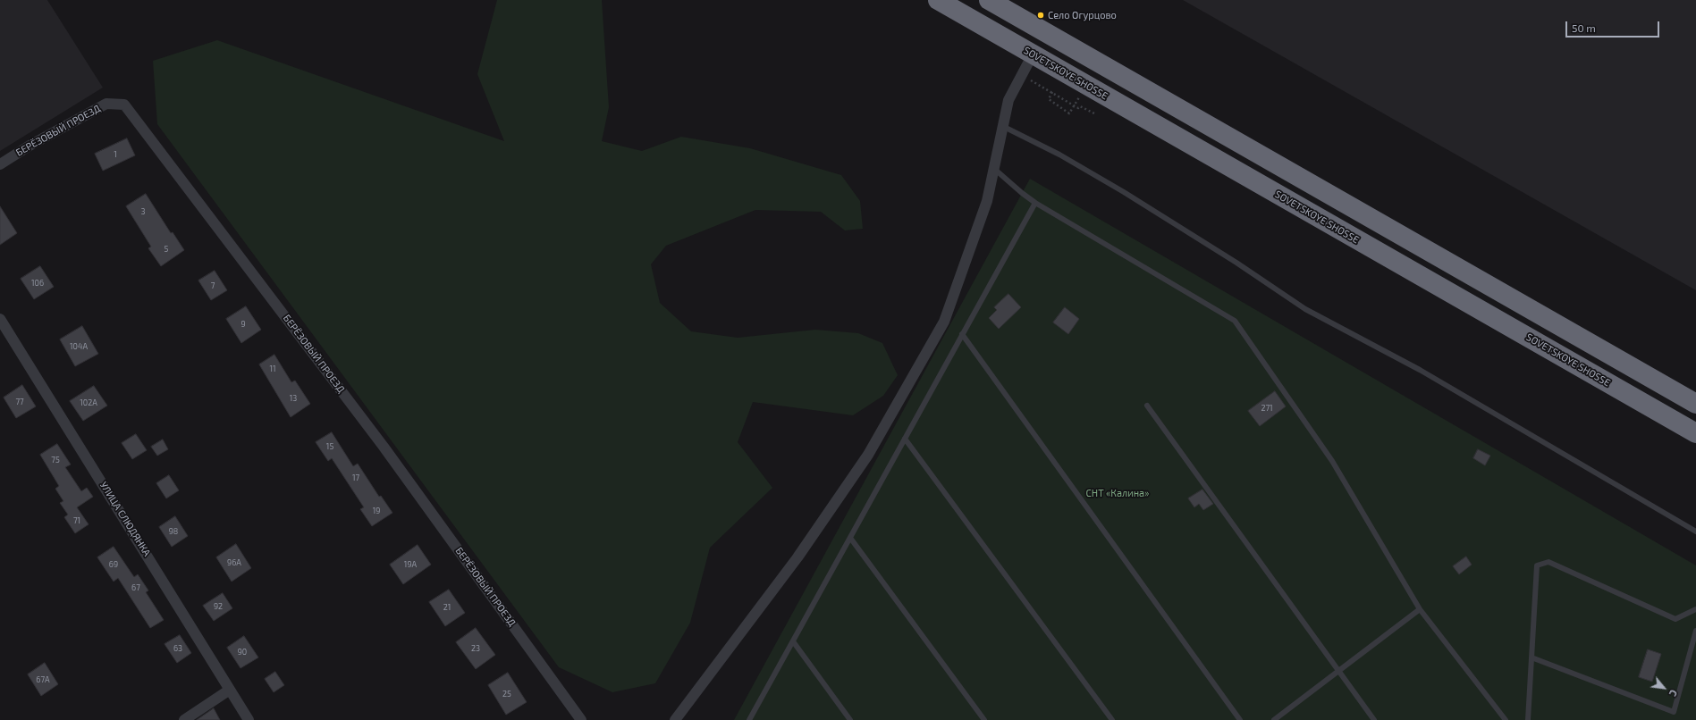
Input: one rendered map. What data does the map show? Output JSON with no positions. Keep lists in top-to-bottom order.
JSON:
{
  "streets": {
    "highway": ["SOVETSKOYE SHOSSE"],
    "street": ["БЕРЁЗОВЫЙ ПРОЕЗД", "УЛИЦА СЛЮДЯНКА"]
  },
  "parks": ["СНТ «Калина»"],
  "places": ["Село Огурцово"],
  "house_numbers": [
    "1",
    "3",
    "5",
    "106",
    "7",
    "9",
    "104А",
    "11",
    "13",
    "77",
    "102А",
    "271",
    "15",
    "75",
    "17",
    "19",
    "71",
    "98",
    "96А",
    "69",
    "19А",
    "67",
    "92",
    "21",
    "63",
    "23",
    "90",
    "67А",
    "25"
  ],
  "scale_bar": "50 m",
  "north": "bottom right"
}
